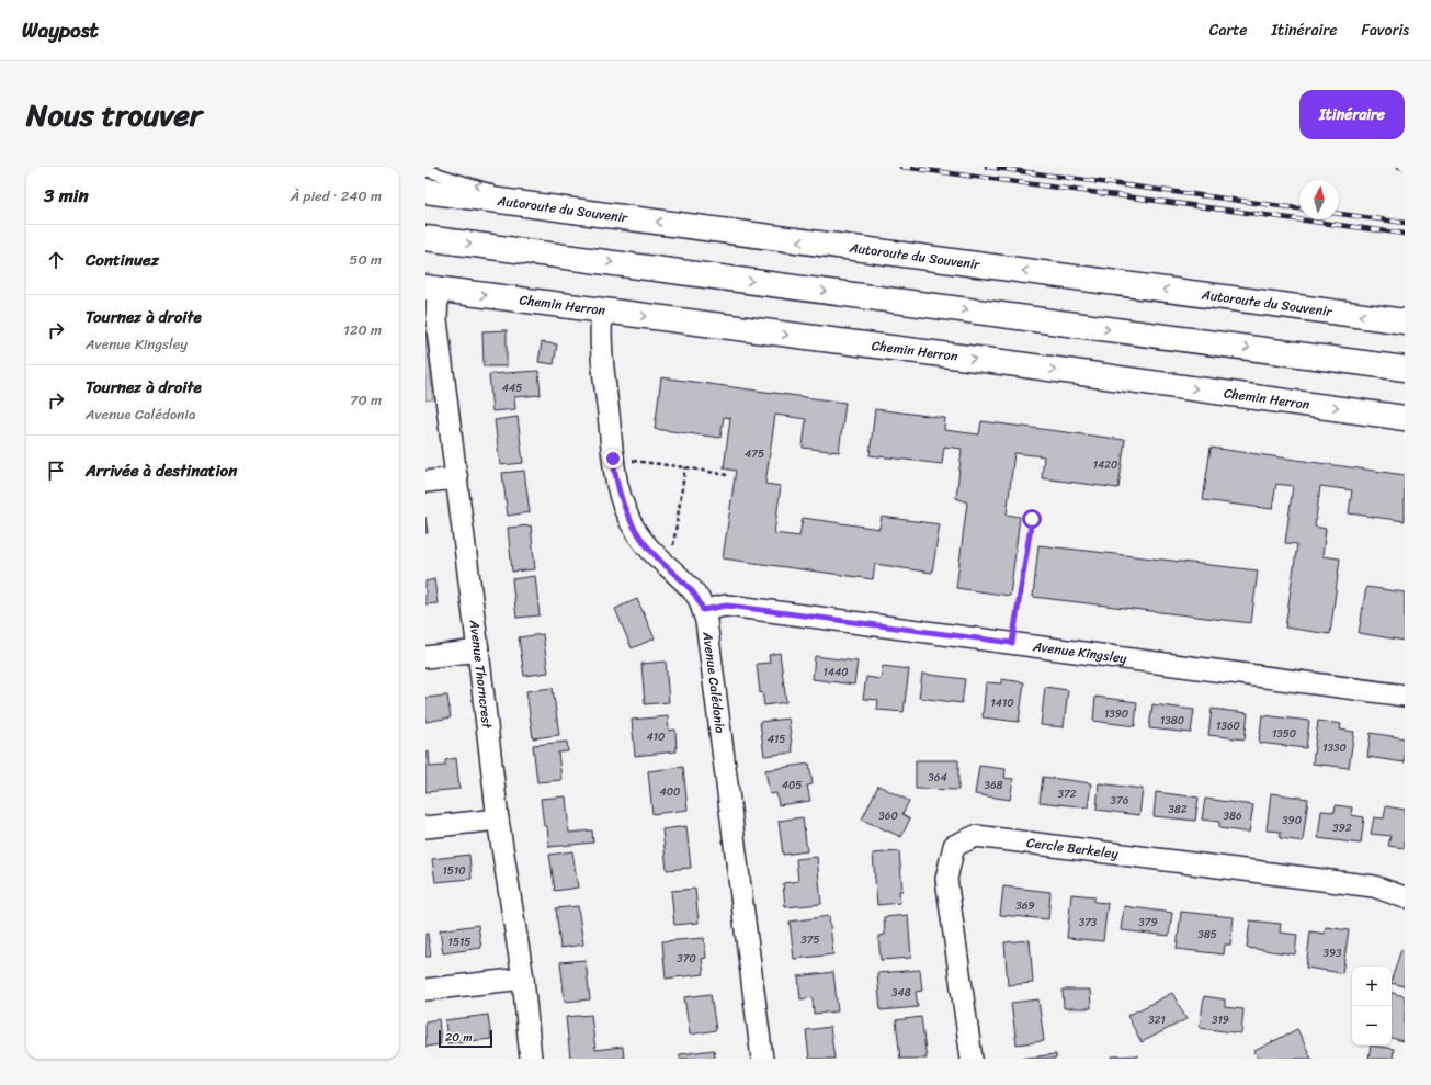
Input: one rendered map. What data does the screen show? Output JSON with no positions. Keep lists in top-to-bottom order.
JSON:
{
  "streets": {
    "main road": ["Autoroute du Souvenir", "Chemin Herron"],
    "street": [
      "Avenue Kingsley",
      "Avenue Thorncrest",
      "Avenue Calédonia",
      "Cercle Berkeley"
    ]
  },
  "crossings": [
    ["Chemin Herron", "Avenue Thorncrest"],
    ["Chemin Herron", "Avenue Calédonia"],
    ["Avenue Kingsley", "Avenue Calédonia"]
  ],
  "house_numbers": [
    "445",
    "475",
    "1420",
    "1440",
    "1410",
    "1390",
    "1380",
    "1360",
    "1350",
    "410",
    "415",
    "1330",
    "364",
    "405",
    "368",
    "400",
    "372",
    "376",
    "382",
    "360",
    "386",
    "390",
    "392",
    "1510",
    "369",
    "373",
    "379",
    "385",
    "375",
    "1515",
    "393",
    "370",
    "348",
    "321",
    "319"
  ],
  "scale_bar": "20 m",
  "north": "top",
  "page": {
    "header": "Waypost",
    "nav": ["Carte", "Itinéraire", "Favoris"],
    "title": "Nous trouver",
    "buttons": "Itinéraire",
    "heading": ["3 min", "À pied · 240 m"],
    "list": [
      ["Continuez", "50 m"],
      ["Tournez à droite", "Avenue Kingsley", "120 m"],
      ["Tournez à droite", "Avenue Calédonia", "70 m"],
      "Arrivée à destination"
    ],
    "map_buttons": ["+", "−"],
    "scale": "20 m"
  }
}
